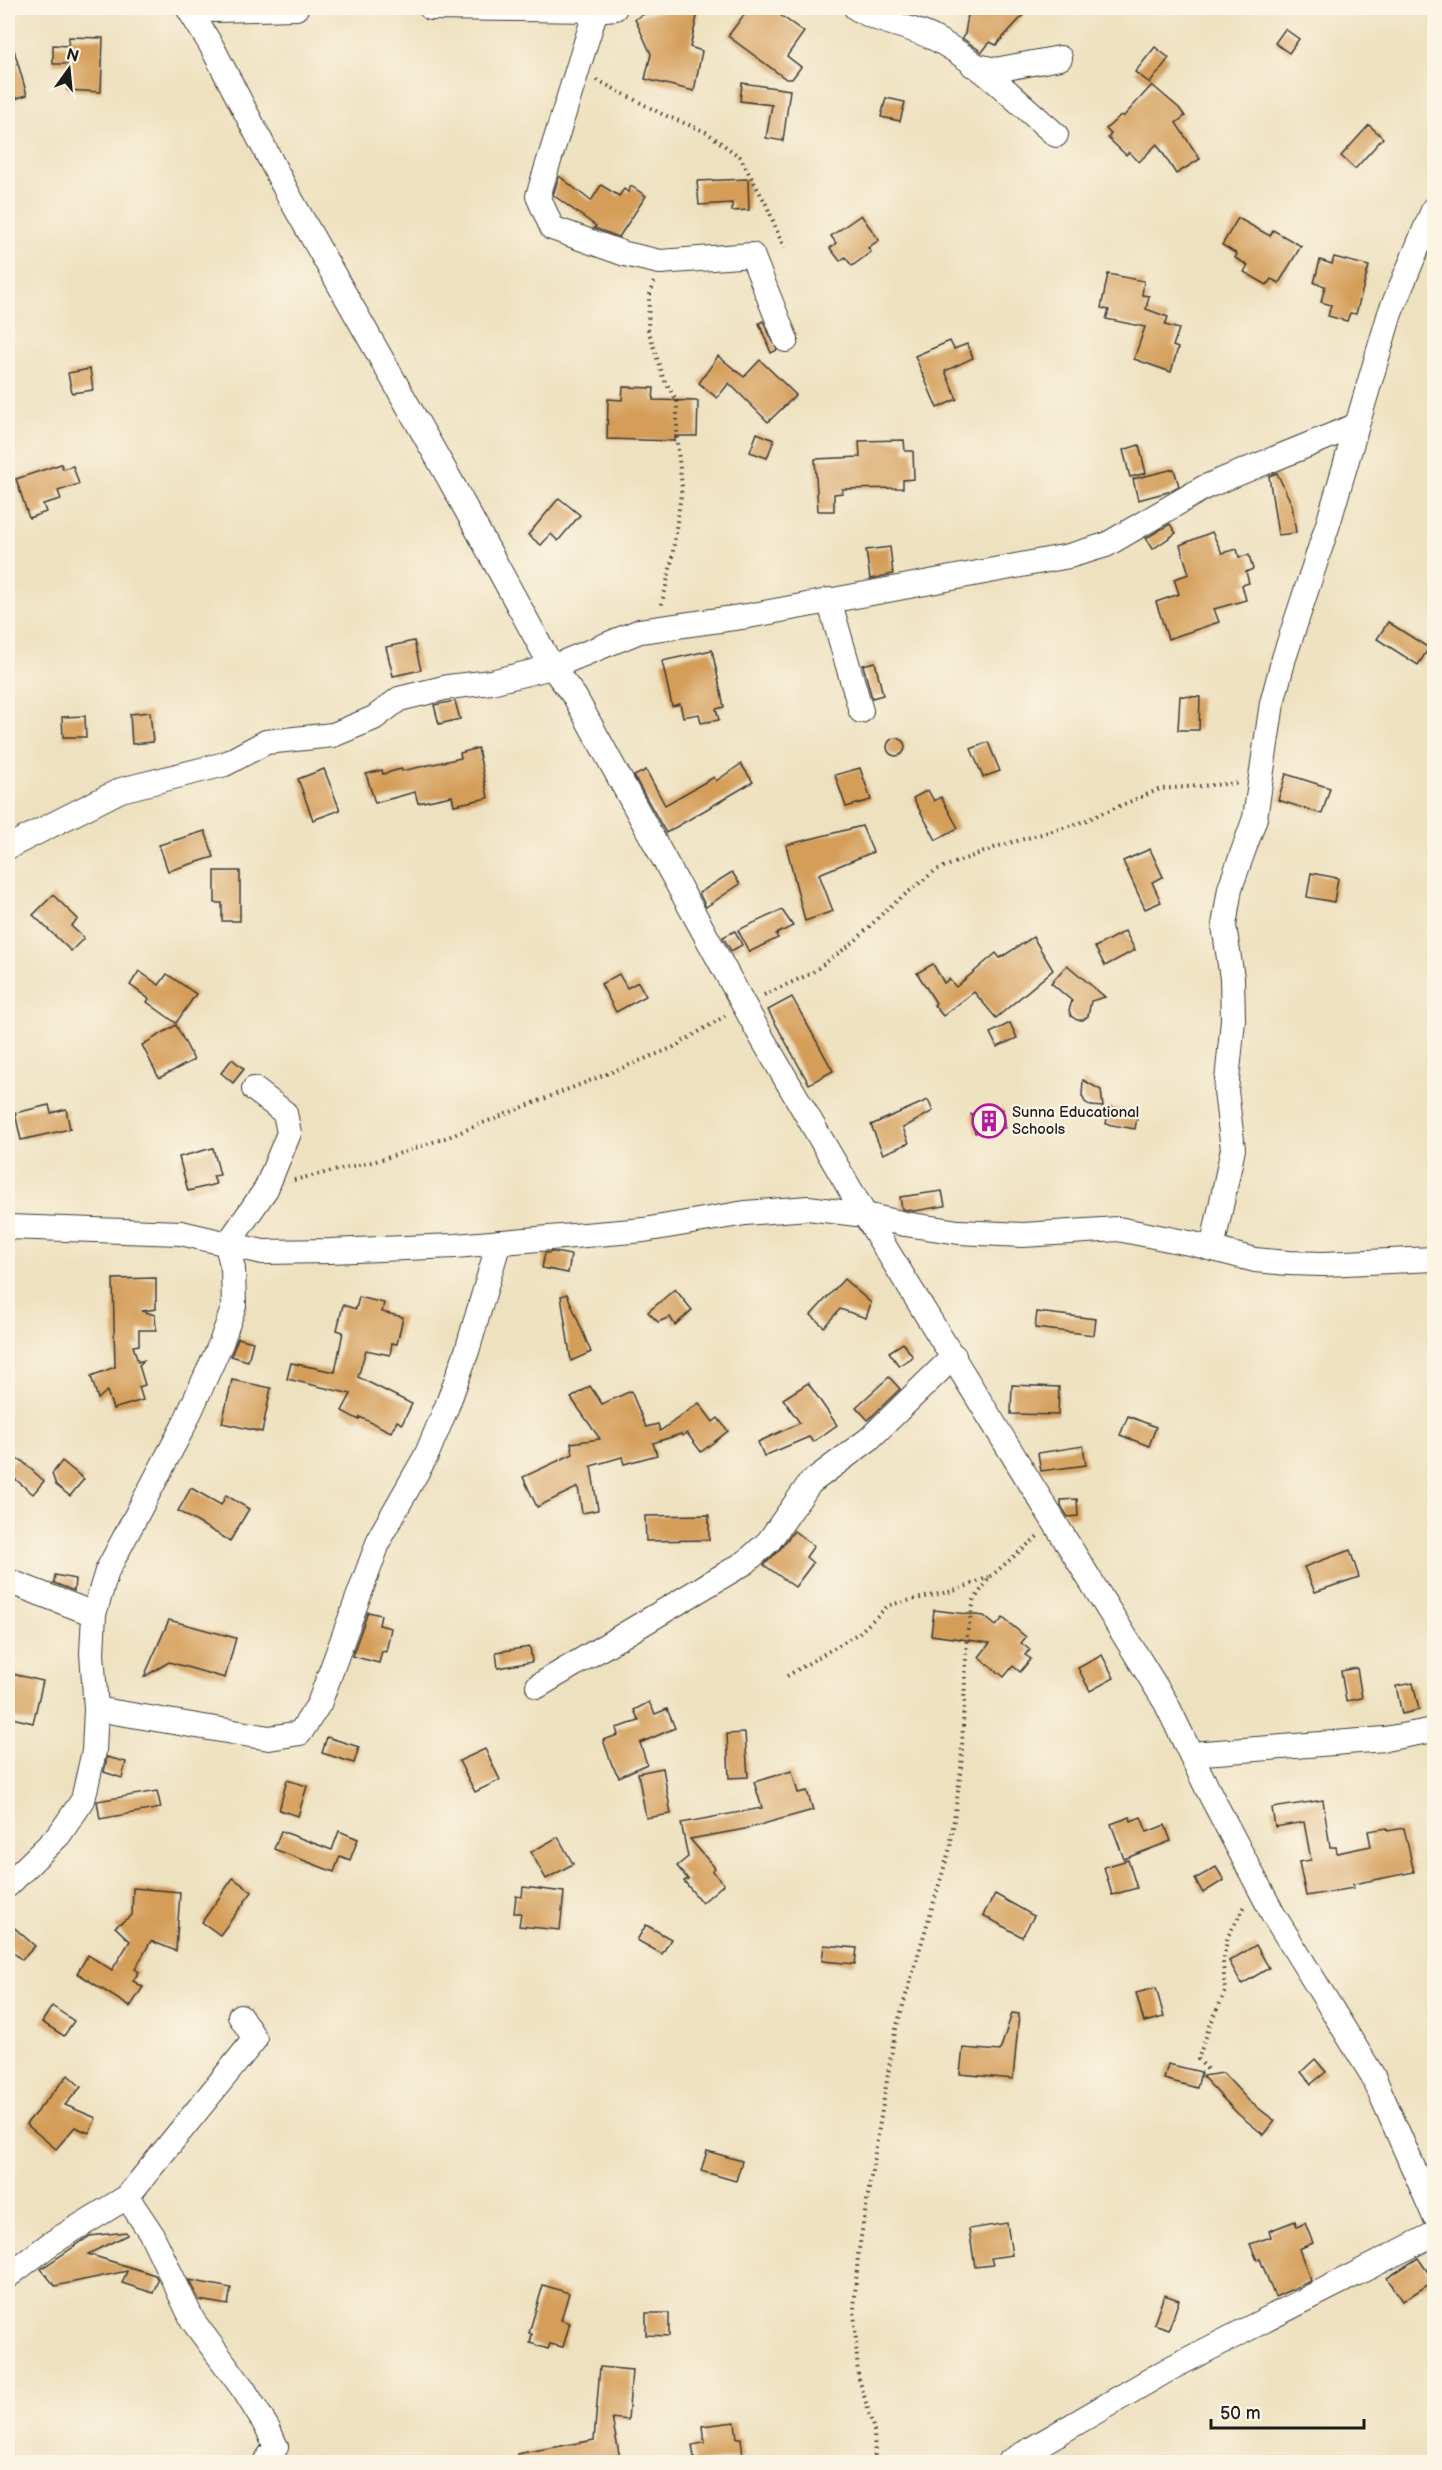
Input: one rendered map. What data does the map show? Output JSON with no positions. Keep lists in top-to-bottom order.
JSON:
{
  "places": {
    "building": ["Sunna Educational Schools"]
  },
  "scale_bar": "50 m",
  "north": "top"
}
